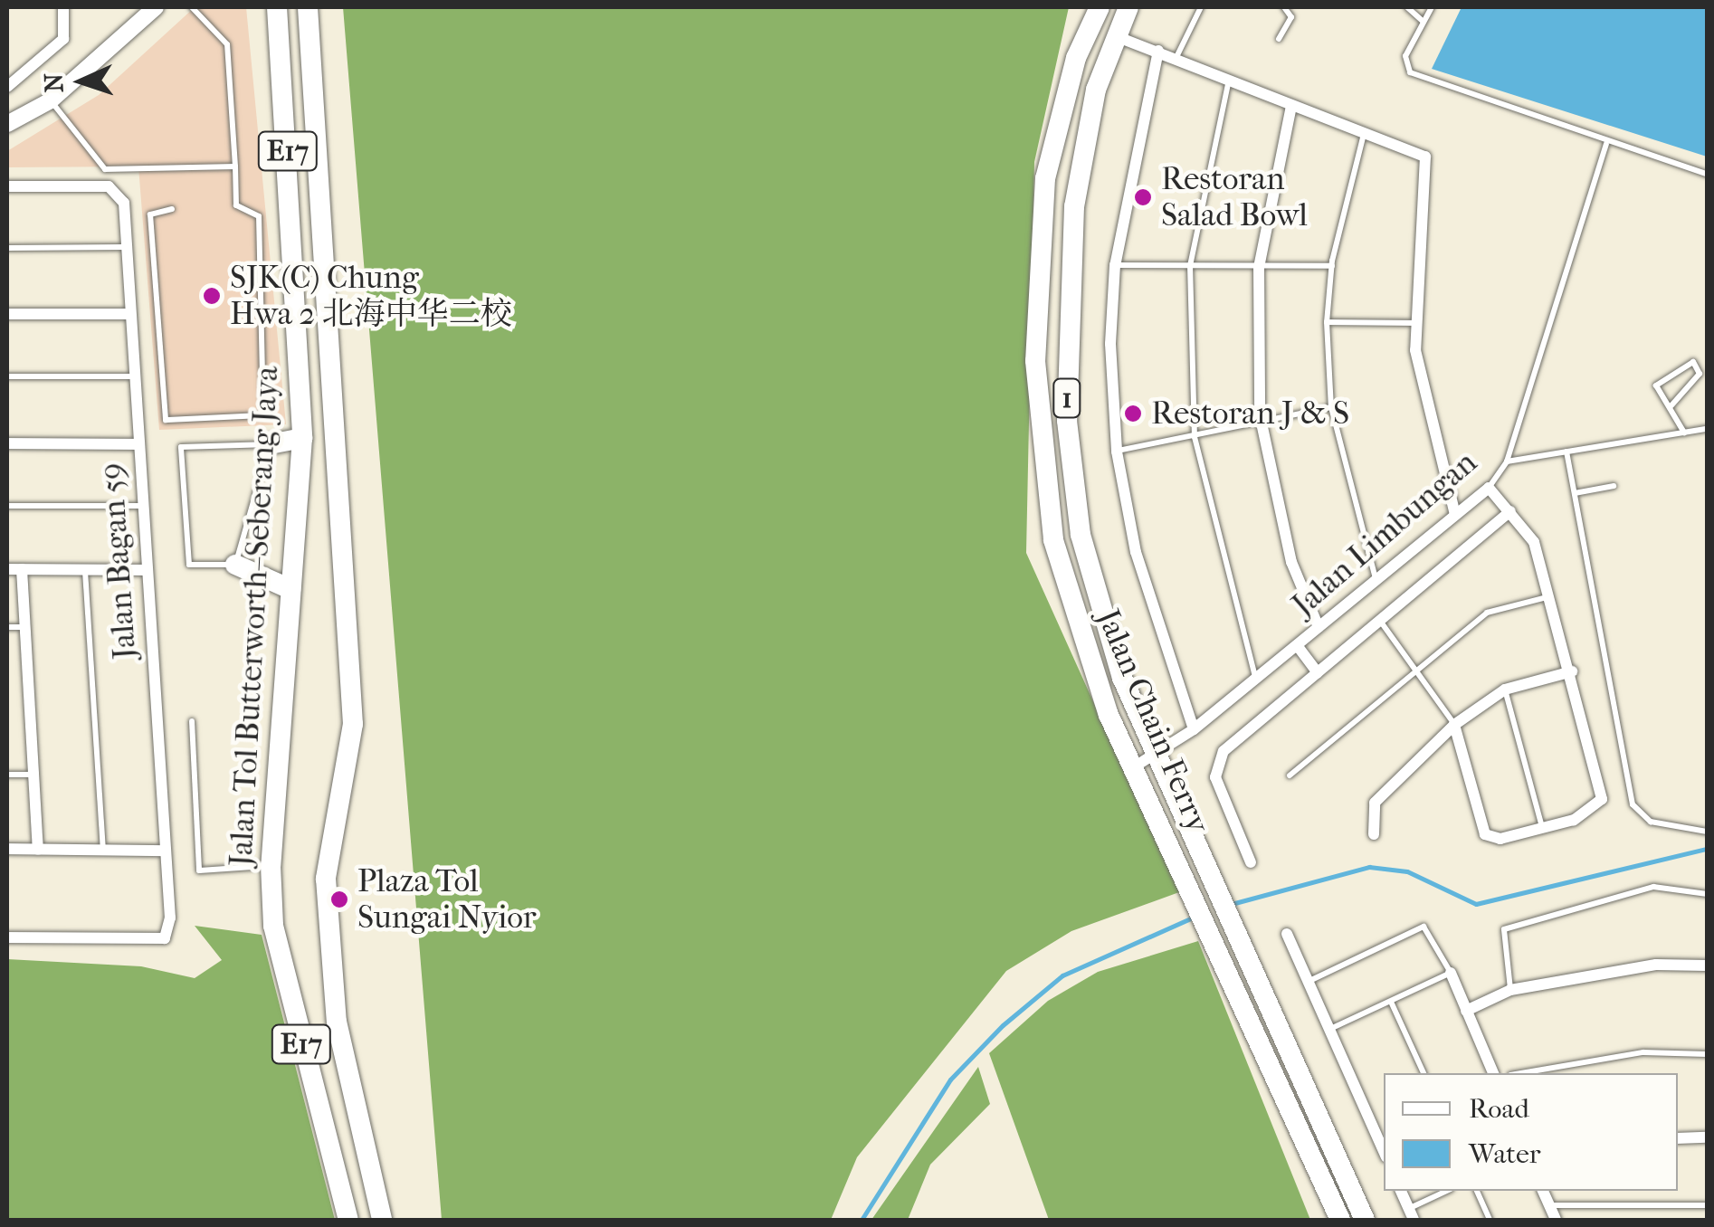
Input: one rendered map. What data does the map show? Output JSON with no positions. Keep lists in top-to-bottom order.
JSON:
{
  "streets": {
    "highway": [
      "E17",
      "1",
      "Jalan Tol Butterworth–Seberang Jaya",
      "Jalan Chain Ferry"
    ],
    "street": ["Jalan Limbungan", "Jalan Bagan 59"]
  },
  "crossings": [
    ["Jalan Limbungan", "Jalan Chain Ferry"]
  ],
  "places": [
    "Restoran Salad Bowl",
    "SJK(C) Chung Hwa 2 北海中华二校",
    "Restoran J & S",
    "Plaza Tol Sungai Nyior"
  ],
  "legend": ["Road", "Water"],
  "north": "left"
}
